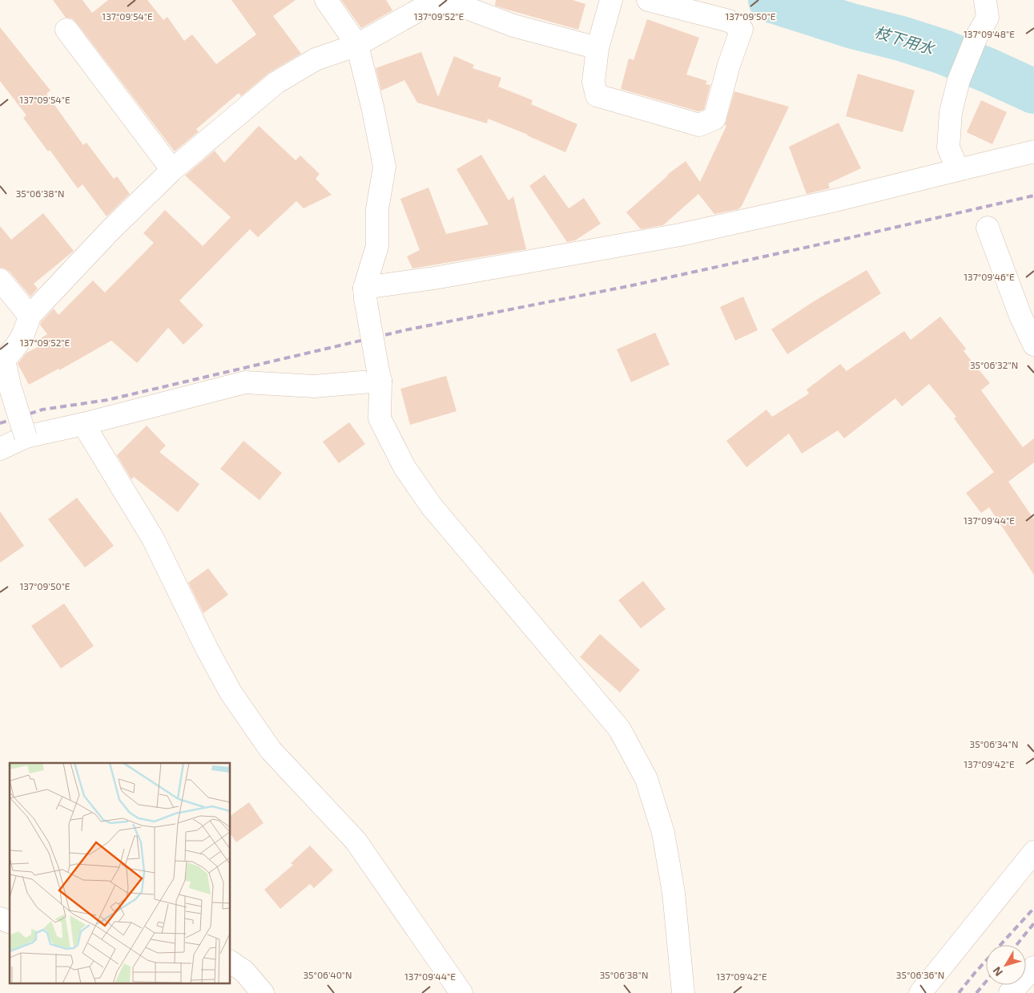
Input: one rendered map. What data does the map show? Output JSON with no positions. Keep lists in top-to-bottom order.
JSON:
{
  "water": ["枝下用水"],
  "north": "bottom left",
  "coordinates": [
    "137°09'52\"E",
    "137°09'50\"E",
    "137°09'54\"E",
    "137°09'48\"E",
    "35°06'38\"N",
    "137°09'46\"E",
    "35°06'32\"N",
    "137°09'44\"E",
    "35°06'34\"N",
    "137°09'42\"E",
    "35°06'40\"N",
    "35°06'36\"N"
  ]
}
